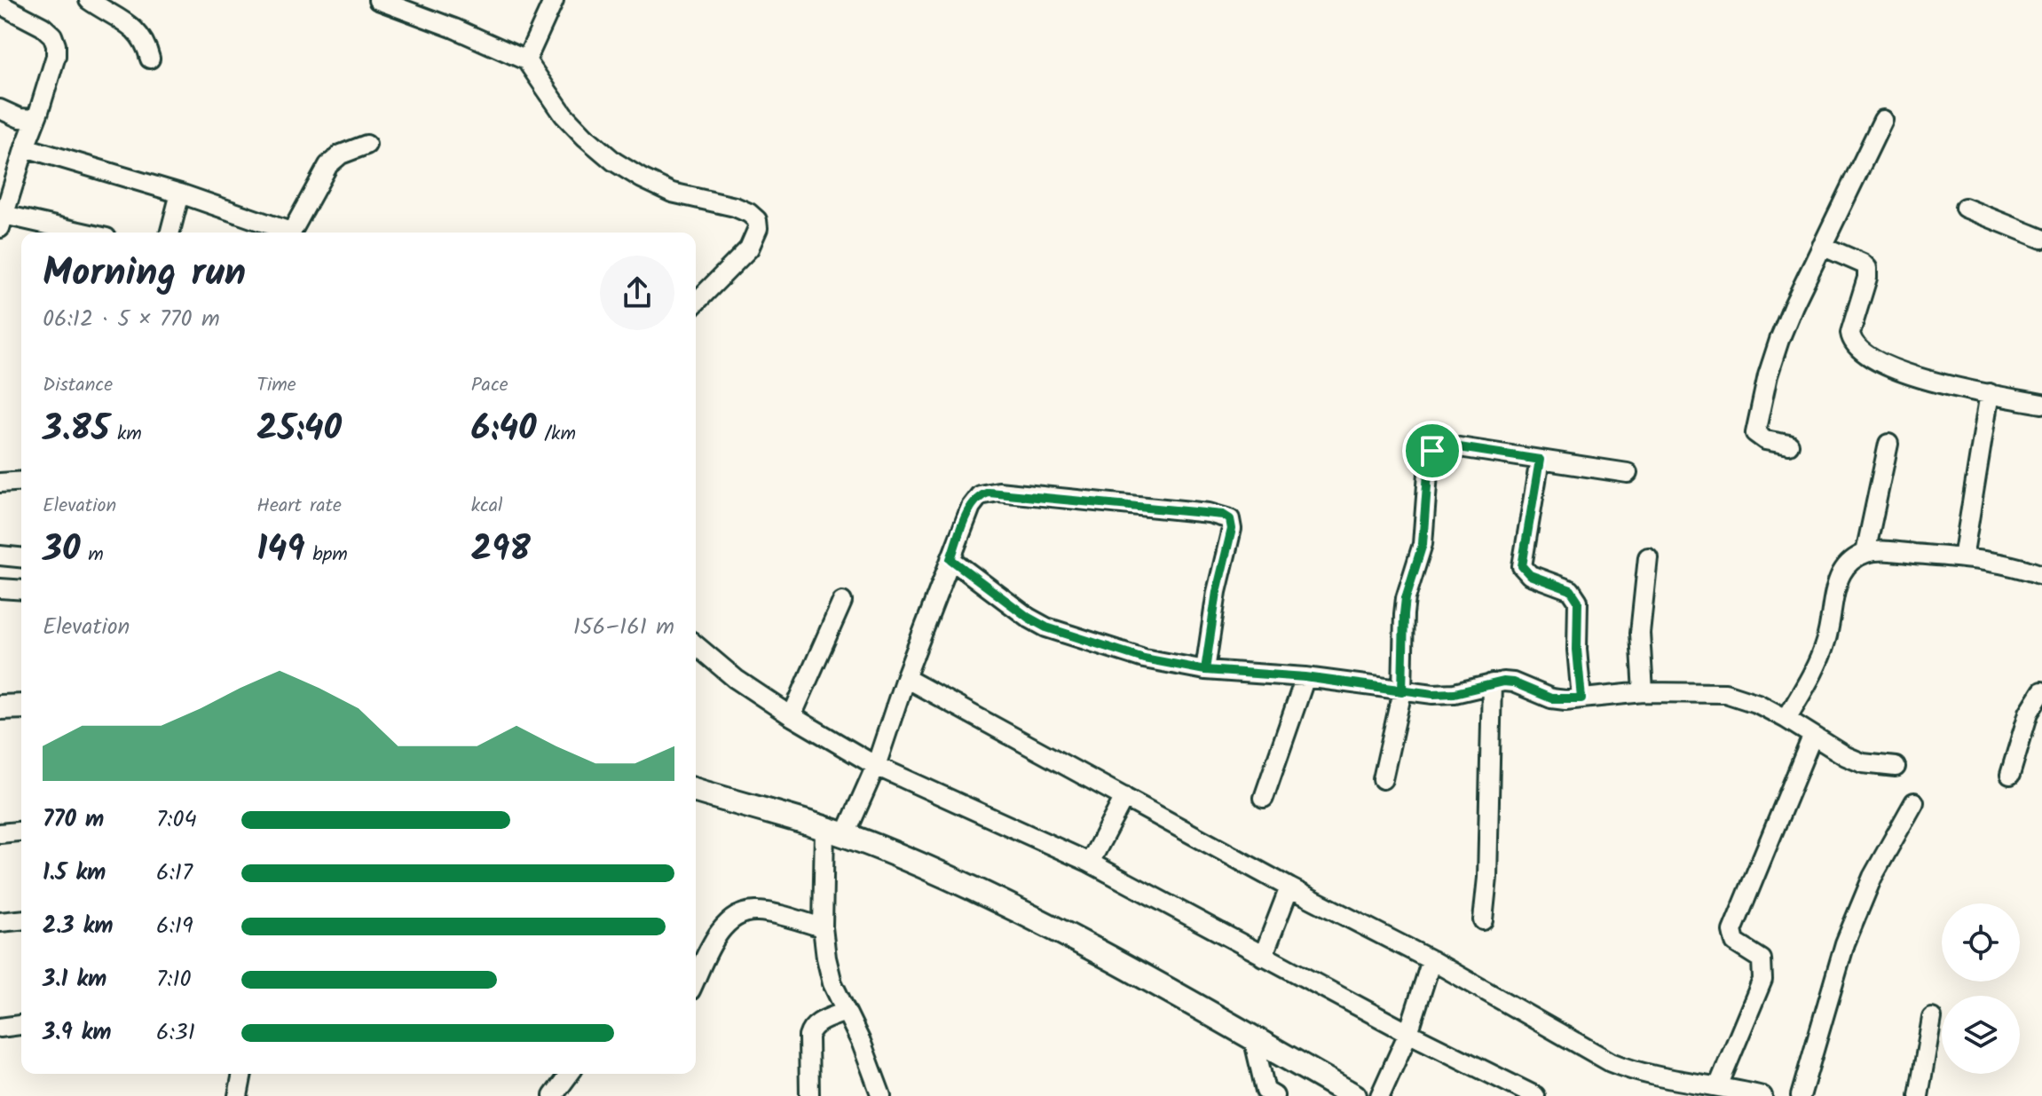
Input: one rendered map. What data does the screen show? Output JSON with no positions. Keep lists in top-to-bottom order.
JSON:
{
  "page": {
    "heading": ["Morning run", "06:12 · 5 × 770 m"],
    "stats": [
      ["Distance", "3.85 km"],
      ["Time", "25:40"],
      ["Pace", "6:40 /km"],
      ["Elevation", "30 m"],
      ["Heart rate", "149 bpm"],
      ["kcal", "298"]
    ],
    "chart": ["Elevation", "156–161 m"],
    "list": [
      {
        "name": "770 m",
        "note": "7:04"
      },
      {
        "name": "1.5 km",
        "note": "6:17"
      },
      {
        "name": "2.3 km",
        "note": "6:19"
      },
      {
        "name": "3.1 km",
        "note": "7:10"
      },
      {
        "name": "3.9 km",
        "note": "6:31"
      }
    ]
  }
}
